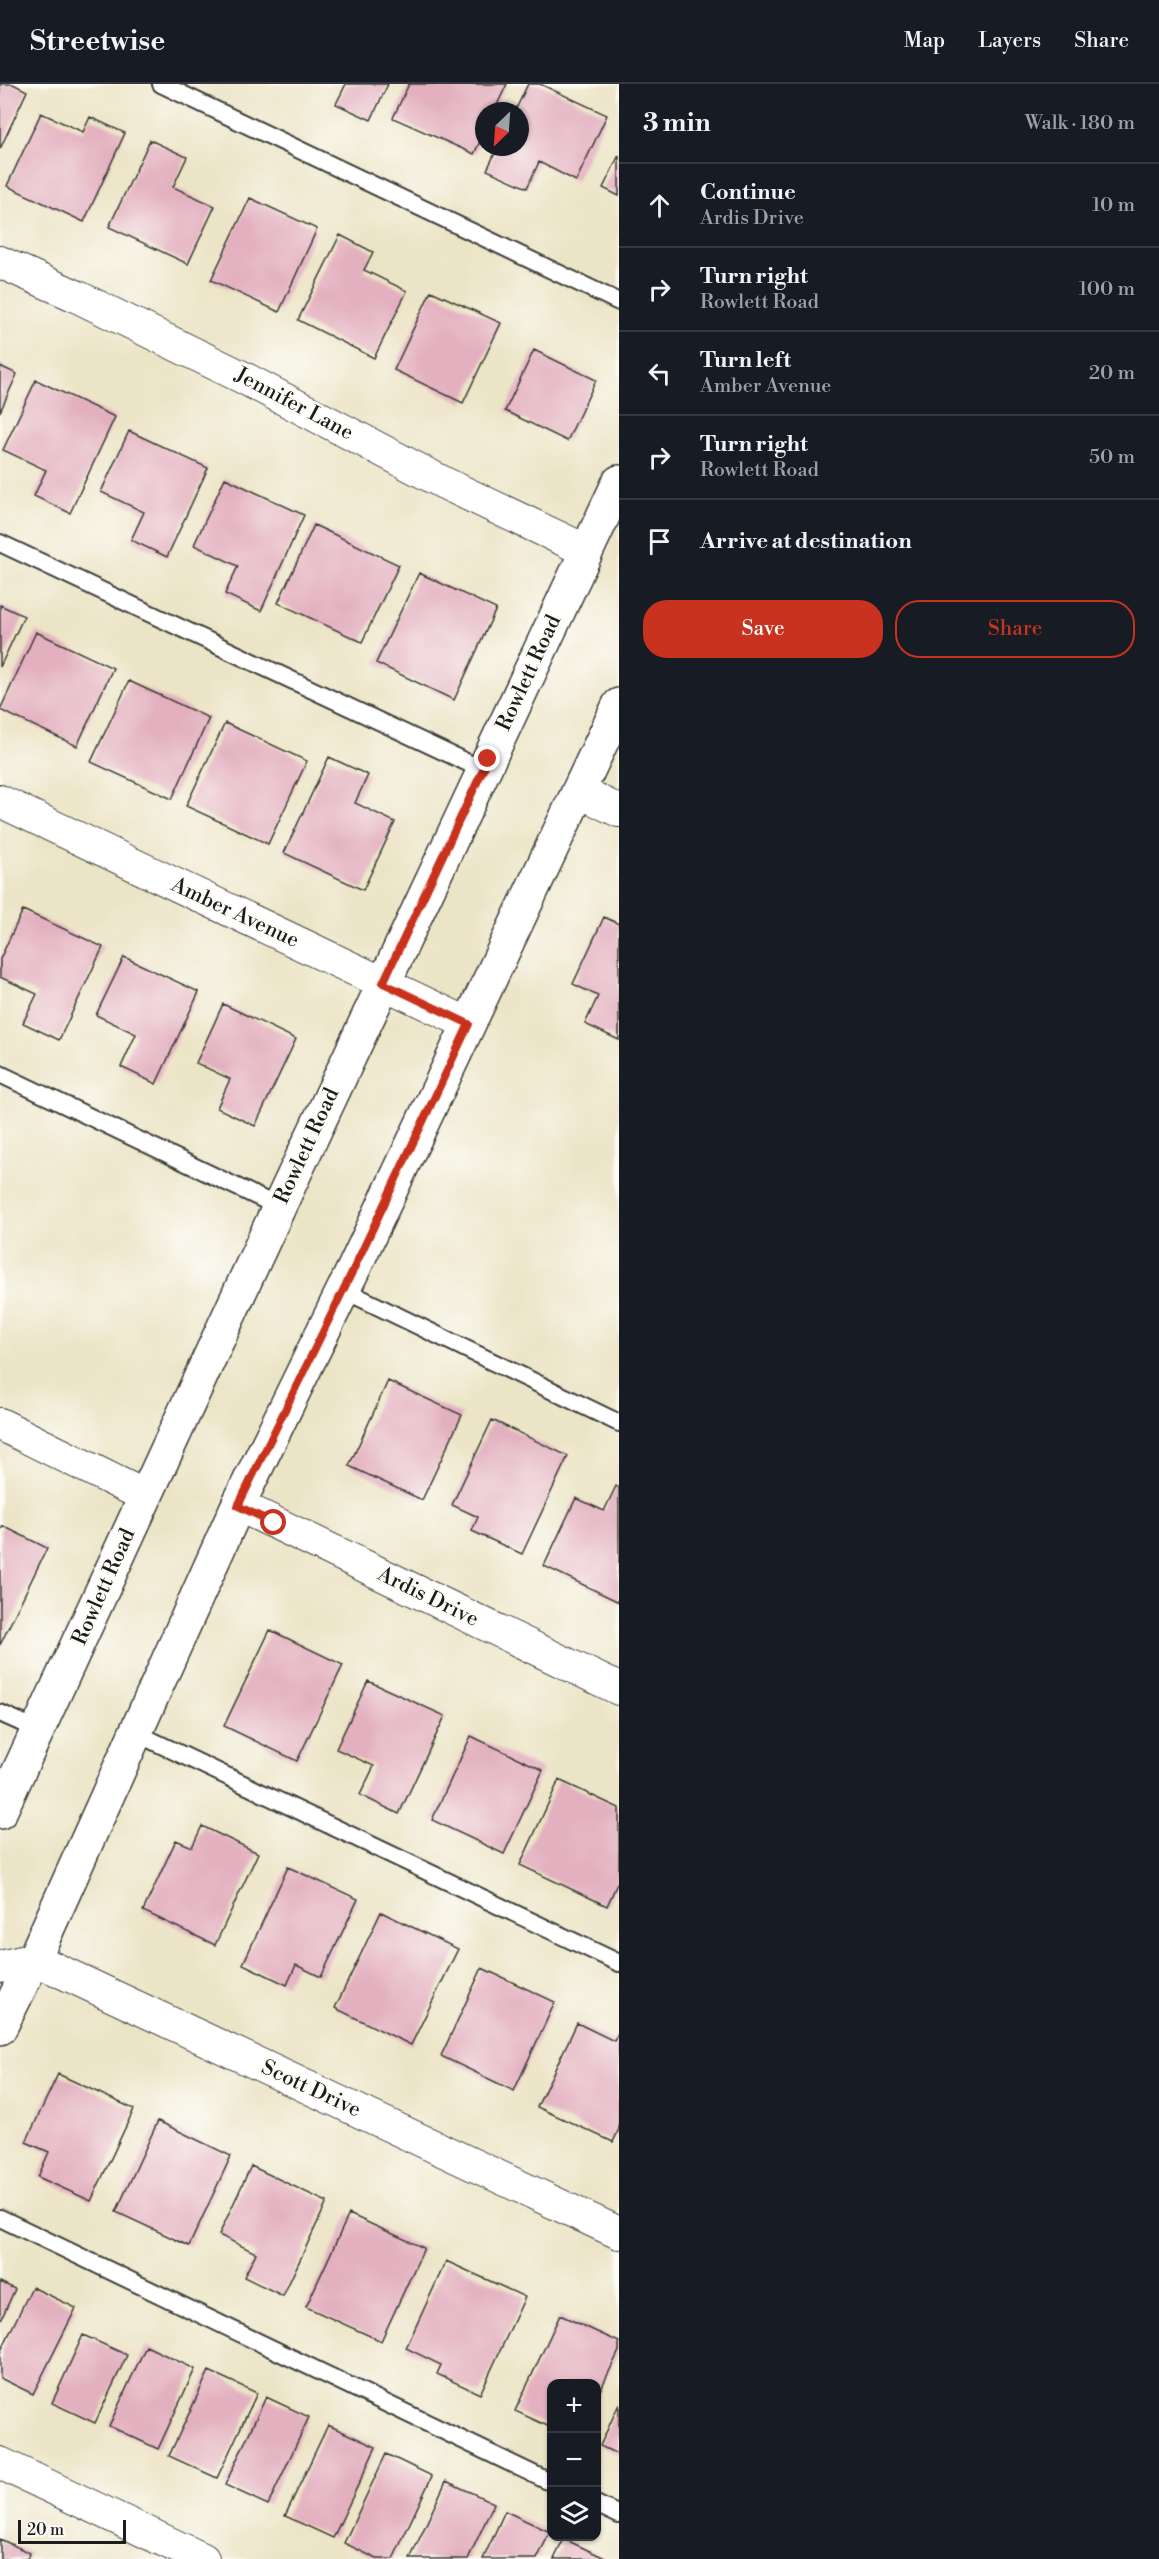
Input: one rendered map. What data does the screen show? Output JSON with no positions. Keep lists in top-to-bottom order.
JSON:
{
  "streets": {
    "main road": ["Rowlett Road"],
    "street": [
      "Jennifer Lane",
      "Amber Avenue",
      "Ardis Drive",
      "Scott Drive"
    ]
  },
  "crossings": [
    ["Jennifer Lane", "Rowlett Road"],
    ["Rowlett Road", "Amber Avenue"]
  ],
  "scale_bar": "20 m",
  "north": "bottom left",
  "page": {
    "header": "Streetwise",
    "nav": ["Map", "Layers", "Share"],
    "heading": ["3 min", "Walk · 180 m"],
    "list": [
      ["Continue", "Ardis Drive", "10 m"],
      ["Turn right", "Rowlett Road", "100 m"],
      ["Turn left", "Amber Avenue", "20 m"],
      ["Turn right", "Rowlett Road", "50 m"],
      "Arrive at destination"
    ],
    "buttons": ["Save", "Share"],
    "map_buttons": ["+", "−"],
    "scale": "20 m"
  }
}
